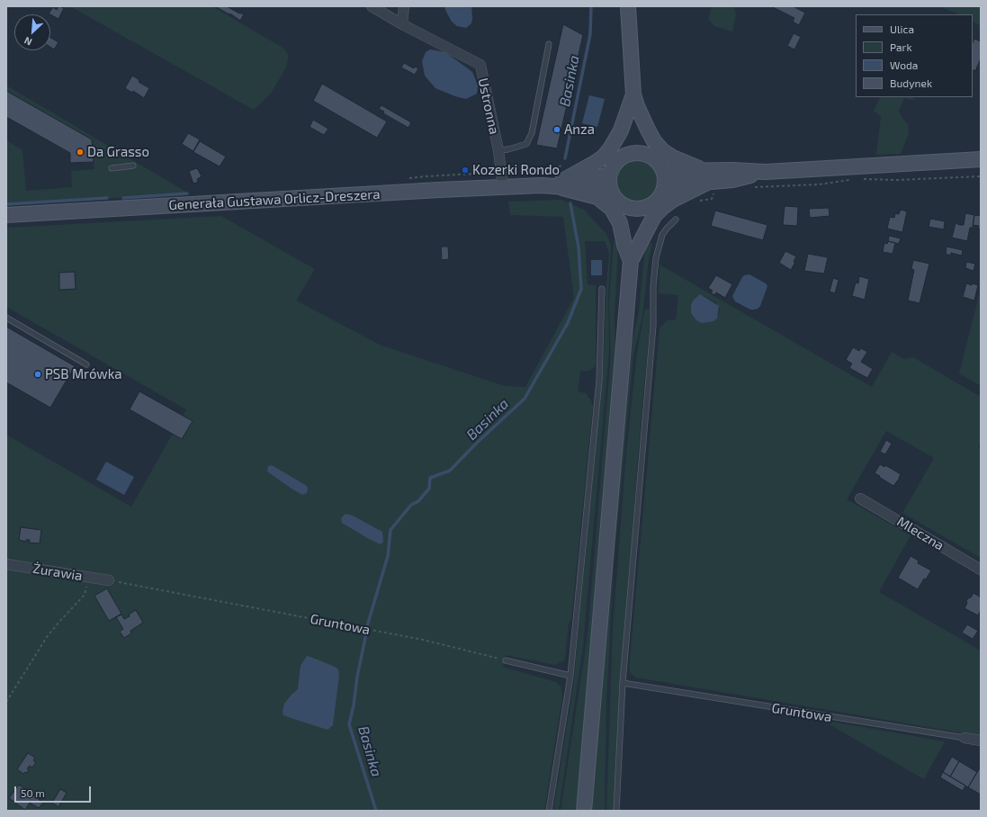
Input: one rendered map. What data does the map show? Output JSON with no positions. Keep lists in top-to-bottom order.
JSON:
{
  "streets": {
    "main road": ["Generała Gustawa Orlicz-Dreszera"],
    "street": [
      "Ustronna",
      "Mleczna",
      "Żurawia",
      "Gruntowa"
    ]
  },
  "crossings": [
    ["Ustronna", "Generała Gustawa Orlicz-Dreszera"],
    ["Żurawia", "Gruntowa"]
  ],
  "water": ["Basinka"],
  "places": [
    "Anza",
    "Da Grasso",
    "Kozerki Rondo",
    "PSB Mrówka"
  ],
  "legend": [
    "Ulica",
    "Park",
    "Woda",
    "Budynek"
  ],
  "scale_bar": "50 m",
  "north": "bottom left"
}
